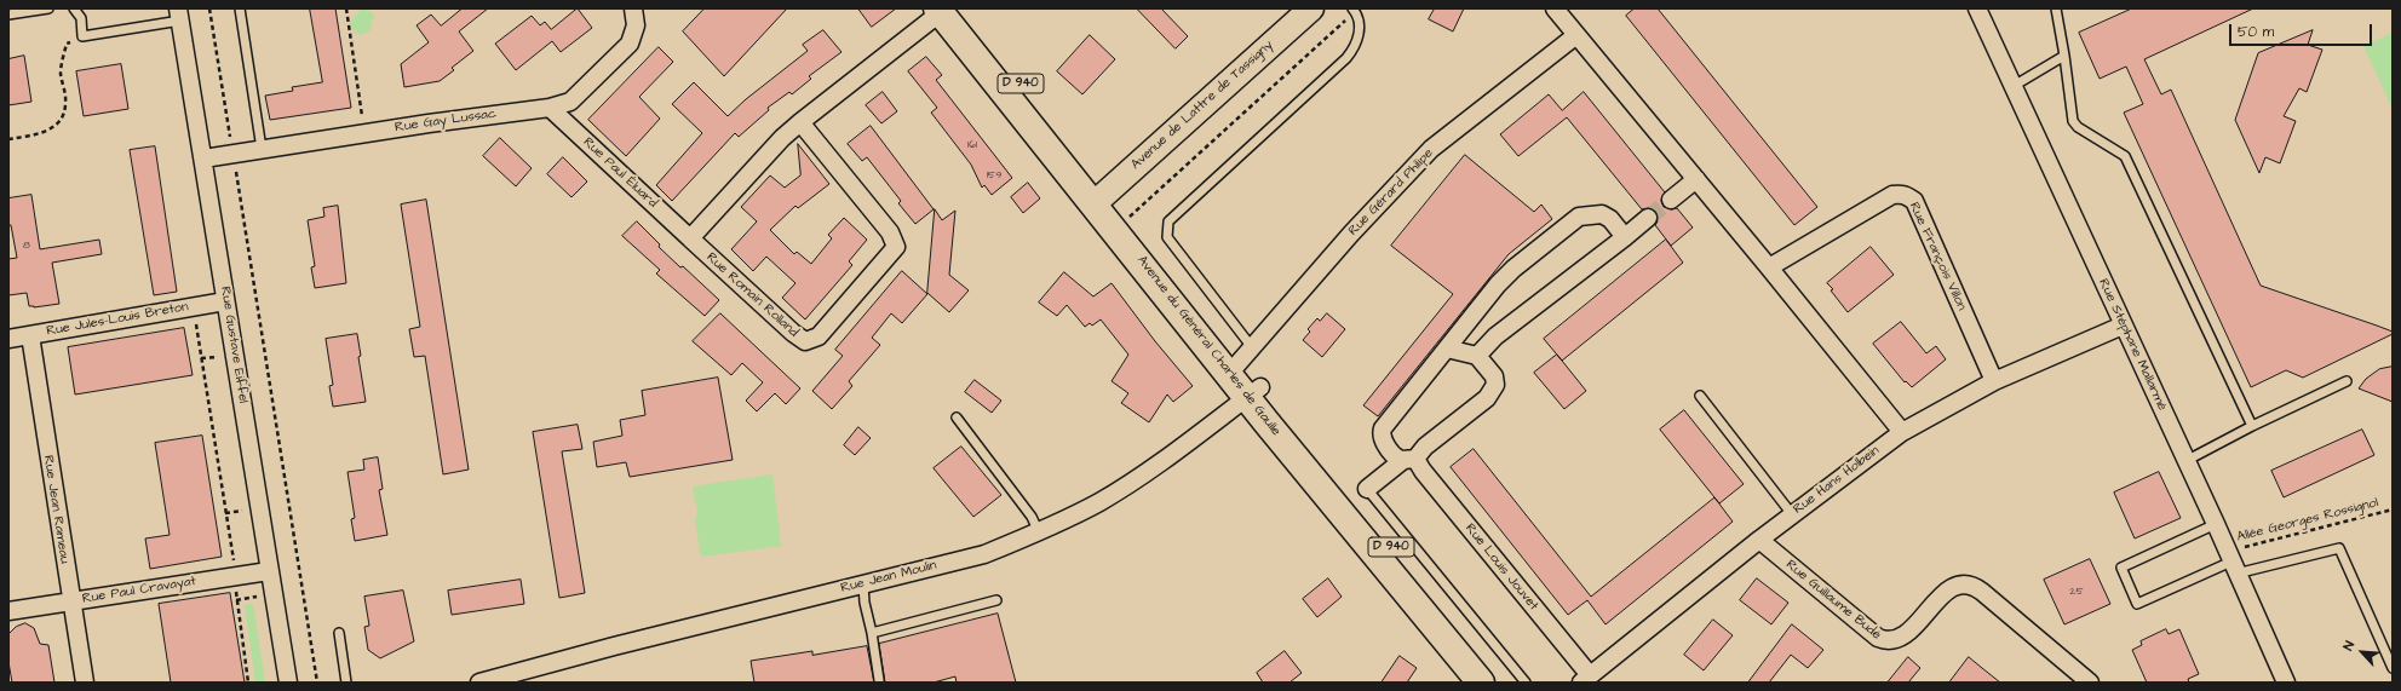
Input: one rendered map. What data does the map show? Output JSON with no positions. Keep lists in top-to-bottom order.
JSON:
{
  "streets": {
    "main road": ["D 940", "Avenue de Lattre de Tassigny", "Avenue du Général Charles de Gaulle"],
    "street": [
      "Rue Gay Lussac",
      "Rue Paul Éluard",
      "Rue Gérard Philipe",
      "Rue François Villon",
      "Rue Romain Rolland",
      "Rue Jules-Louis Breton",
      "Rue Gustave Eiffel",
      "Rue Stéphane Mallarmé",
      "Rue Hans Holbein",
      "Rue Jean Rameau",
      "Rue Louis Jouvet",
      "Rue Jean Moulin",
      "Rue Paul Cravayat",
      "Rue Guillaume Budé"
    ],
    "path": ["Allée Georges Rossignol"]
  },
  "crossings": [
    ["Avenue de Lattre de Tassigny", "Avenue du Général Charles de Gaulle"],
    ["Rue Gay Lussac", "Rue Paul Éluard"],
    ["Rue Gay Lussac", "Rue Gustave Eiffel"],
    ["Rue Paul Éluard", "Rue Romain Rolland"],
    ["Rue Gérard Philipe", "Avenue du Général Charles de Gaulle"],
    ["Rue François Villon", "Rue Hans Holbein"],
    ["Rue Jules-Louis Breton", "Rue Gustave Eiffel"],
    ["Rue Jules-Louis Breton", "Rue Jean Rameau"],
    ["Rue Gustave Eiffel", "Rue Paul Cravayat"],
    ["Rue Stéphane Mallarmé", "Rue Hans Holbein"],
    ["Rue Stéphane Mallarmé", "Allée Georges Rossignol"],
    ["Avenue du Général Charles de Gaulle", "Rue Jean Moulin"],
    ["Rue Hans Holbein", "Rue Louis Jouvet"],
    ["Rue Hans Holbein", "Rue Guillaume Budé"],
    ["Rue Jean Rameau", "Rue Paul Cravayat"]
  ],
  "house_numbers": [
    "161",
    "159",
    "8",
    "25"
  ],
  "scale_bar": "50 m",
  "north": "top left"
}
